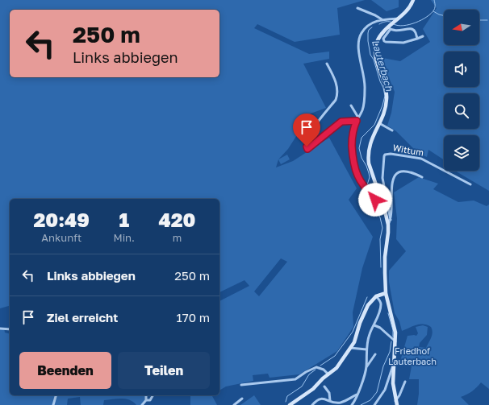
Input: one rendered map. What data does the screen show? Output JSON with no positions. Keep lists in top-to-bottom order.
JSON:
{
  "streets": {
    "street": ["Wittum"]
  },
  "water": ["Lauterbach"],
  "parks": ["Friedhof Lauterbach"],
  "north": "left",
  "page": {
    "turn": ["250 m", "Links abbiegen"],
    "eta": [
      "20:49",
      "Ankunft",
      "1",
      "Min.",
      "420",
      "m"
    ],
    "list": [
      {
        "name": "Links abbiegen",
        "value": "250 m"
      },
      {
        "name": "Ziel erreicht",
        "value": "170 m"
      }
    ],
    "buttons": ["Beenden", "Teilen"]
  }
}
